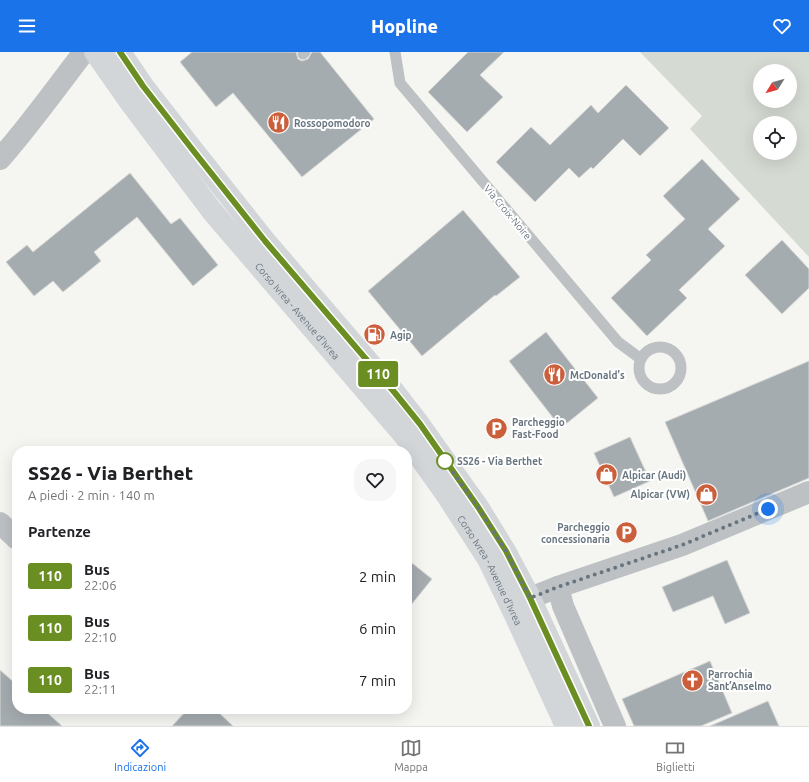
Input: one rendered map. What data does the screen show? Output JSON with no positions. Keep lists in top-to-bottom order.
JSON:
{
  "streets": {
    "main road": ["Corso Ivrea - Avenue d'Ivrea"],
    "lane": ["Via Croix-Noire"]
  },
  "places": {
    "restaurant": ["Rossopomodoro", "McDonald's"],
    "fuel station": ["Agip"],
    "parking": ["Parcheggio Fast-Food", "Parcheggio concessionaria"],
    "other": ["SS26 - Via Berthet"],
    "shop": ["Alpicar (Audi)", "Alpicar (VW)"],
    "church": ["Parrochia Sant’Anselmo"]
  },
  "lines": ["bus line 110"],
  "north": "bottom left",
  "page": {
    "header": "Hopline",
    "on_map": "110",
    "heading": [
      ["SS26 - Via Berthet", "A piedi · 2 min · 140 m"],
      "Partenze"
    ],
    "list": [
      {
        "mark": "110",
        "name": "Bus",
        "note": "22:06",
        "value": "2 min"
      },
      {
        "mark": "110",
        "name": "Bus",
        "note": "22:10",
        "value": "6 min"
      },
      {
        "mark": "110",
        "name": "Bus",
        "note": "22:11",
        "value": "7 min"
      }
    ],
    "tabs": ["Indicazioni", "Mappa", "Biglietti"]
  }
}
